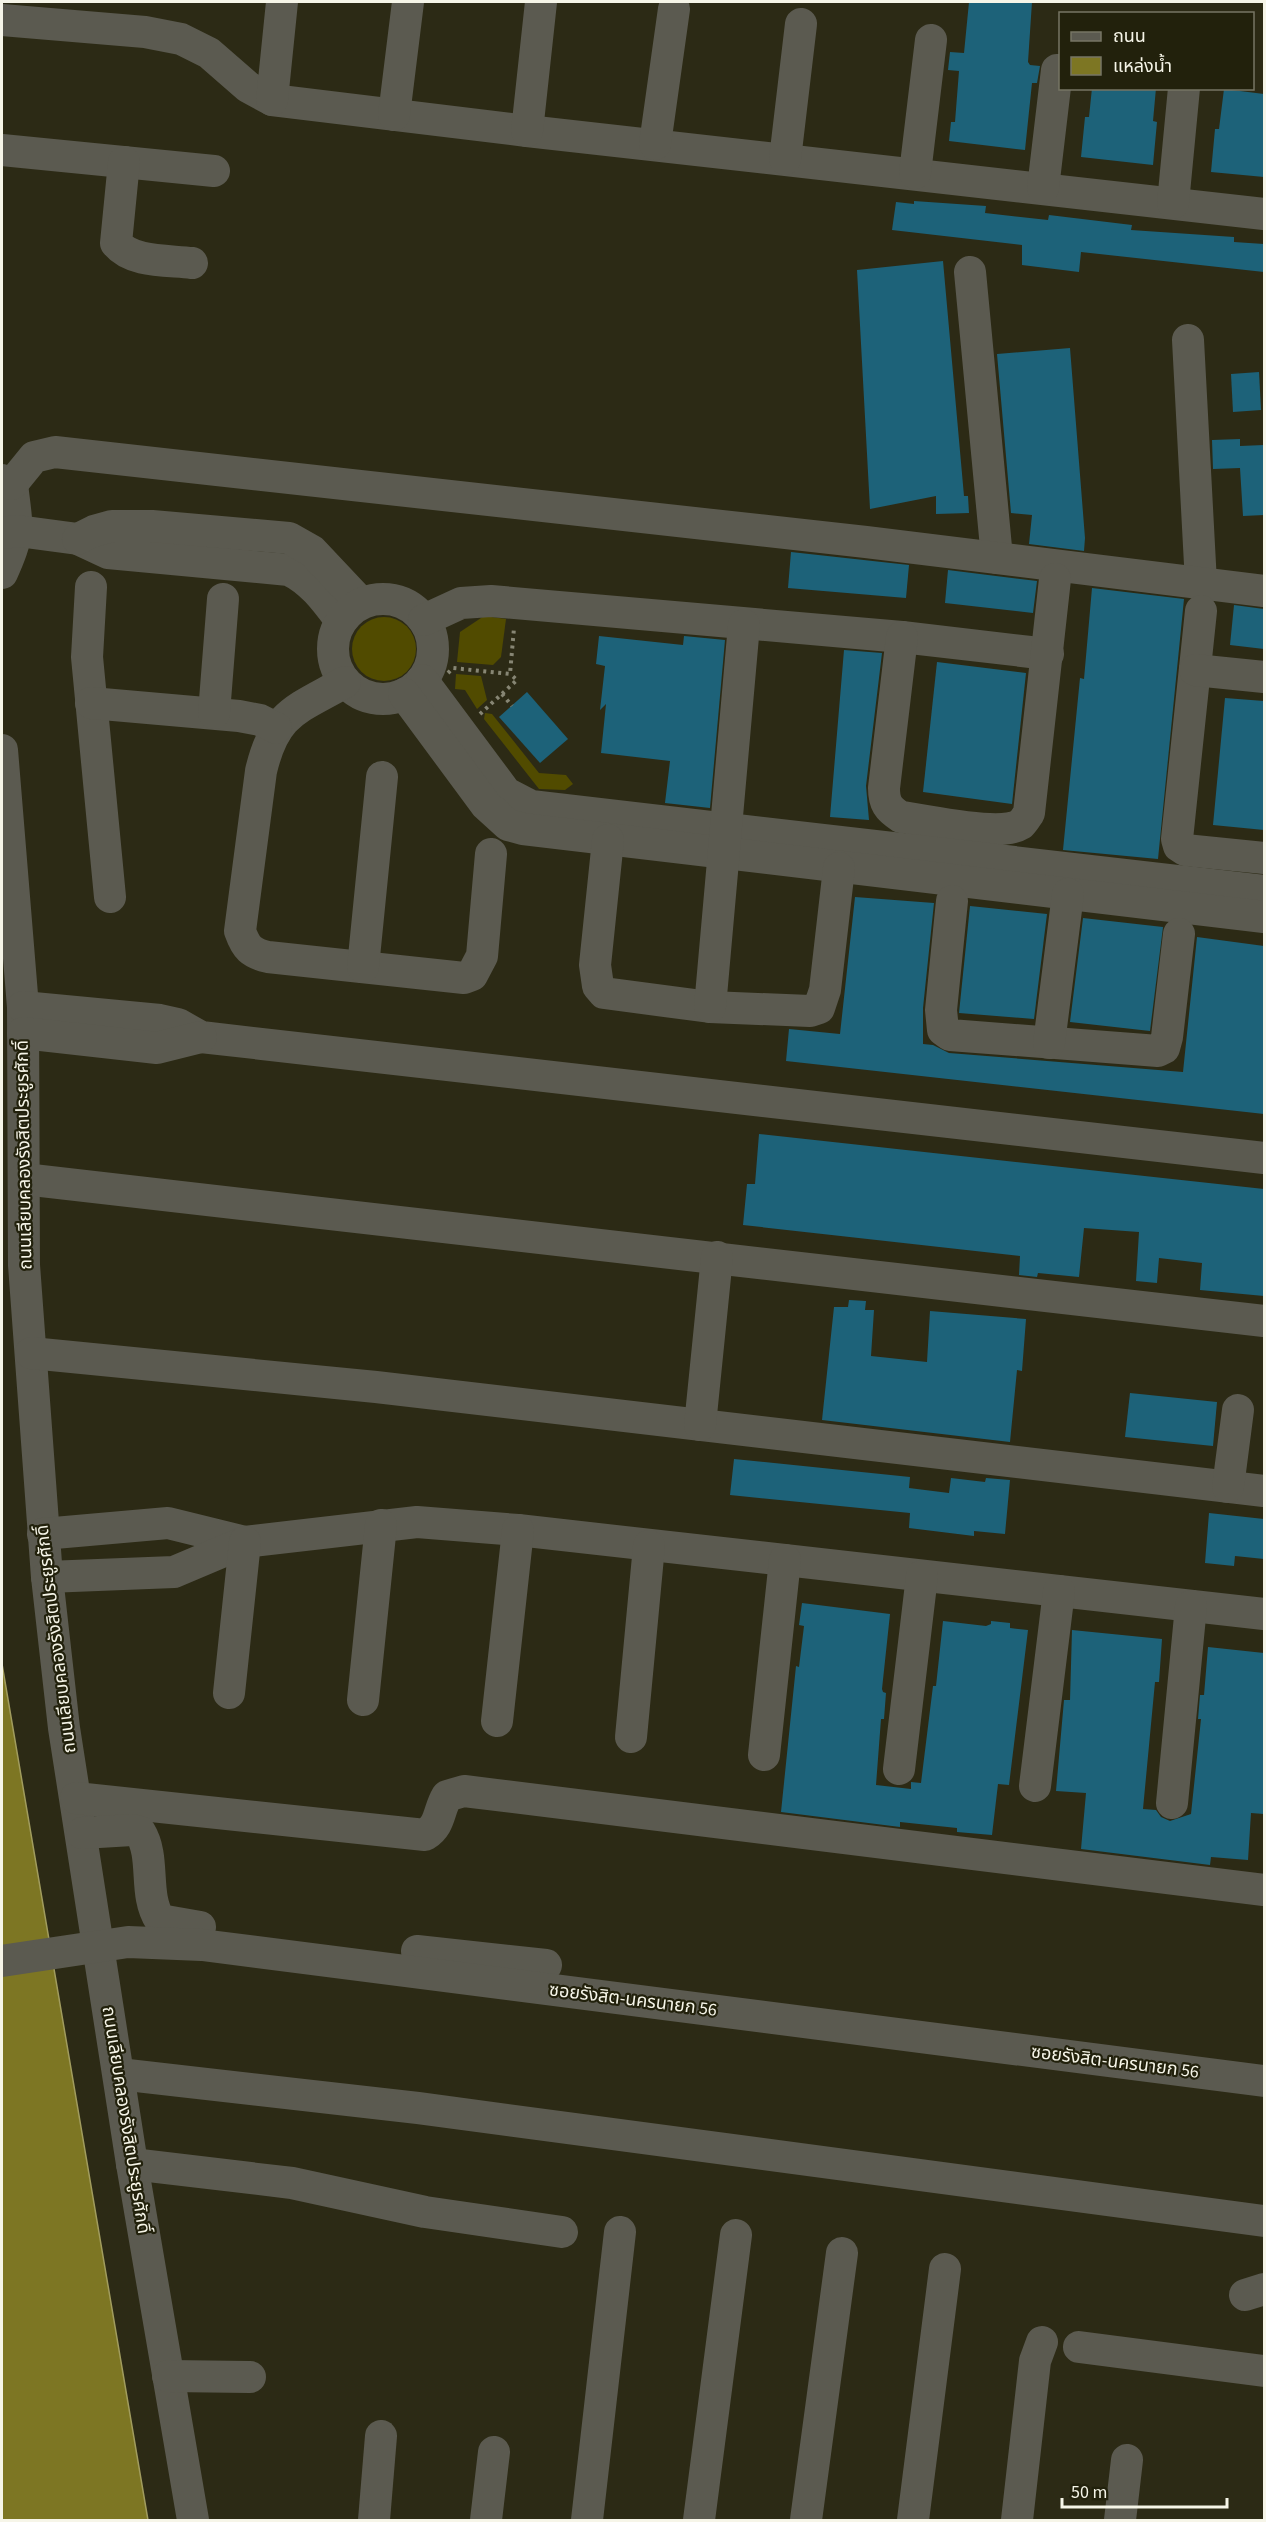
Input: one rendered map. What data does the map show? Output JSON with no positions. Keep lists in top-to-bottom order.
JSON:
{
  "streets": {
    "street": ["ถนนเลียบคลองรังสิตประยูรศักดิ์", "ซอยรังสิต-นครนายก 56"]
  },
  "crossings": [
    ["ถนนเลียบคลองรังสิตประยูรศักดิ์", "ซอยรังสิต-นครนายก 56"]
  ],
  "legend": ["ถนน", "แหล่งน้ำ"],
  "scale_bar": "50 m"
}
